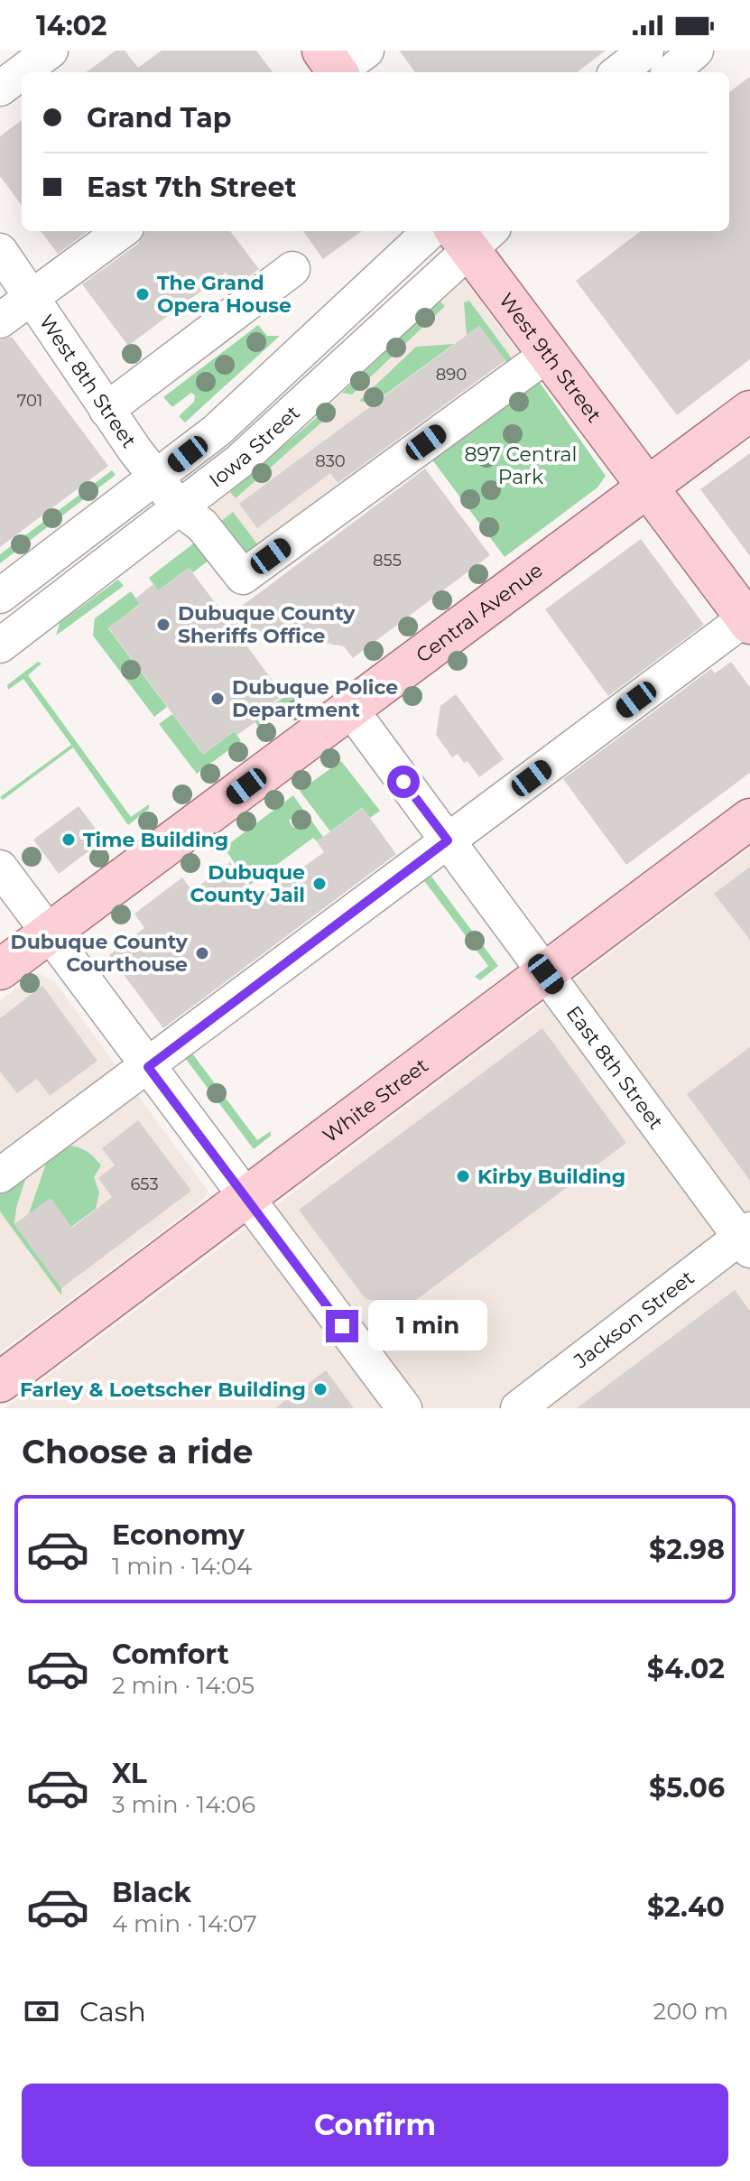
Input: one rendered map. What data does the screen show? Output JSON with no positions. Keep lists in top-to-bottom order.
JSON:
{
  "streets": {
    "main road": ["West 9th Street", "Central Avenue", "White Street"],
    "street": [
      "West 8th Street",
      "Iowa Street",
      "East 8th Street",
      "Jackson Street"
    ]
  },
  "crossings": [
    ["West 9th Street", "West 8th Street"],
    ["West 9th Street", "Iowa Street"],
    ["West 9th Street", "Central Avenue"],
    ["West 8th Street", "Iowa Street"],
    ["Central Avenue", "East 8th Street"],
    ["East 8th Street", "White Street"],
    ["East 8th Street", "Jackson Street"]
  ],
  "parks": ["897 Central Park"],
  "places": [
    "The Grand Opera House",
    "Dubuque County Sheriffs Office",
    "Dubuque Police Department",
    "Time Building",
    "Dubuque County Jail",
    "Dubuque County Courthouse",
    "Kirby Building",
    "Farley & Loetscher Building"
  ],
  "house_numbers": [
    "890",
    "701",
    "830",
    "855",
    "653"
  ],
  "page": {
    "status": "14:02",
    "banner": ["Grand Tap", "East 7th Street"],
    "bubble": "1 min",
    "heading": "Choose a ride",
    "list": [
      {
        "name": "Economy",
        "note": "1 min · 14:04",
        "value": "$2.98"
      },
      {
        "name": "Comfort",
        "note": "2 min · 14:05",
        "value": "$4.02"
      },
      {
        "name": "XL",
        "note": "3 min · 14:06",
        "value": "$5.06"
      },
      {
        "name": "Black",
        "note": "4 min · 14:07",
        "value": "$2.40"
      }
    ],
    "pay": ["Cash", "200 m"],
    "buttons": "Confirm"
  }
}
